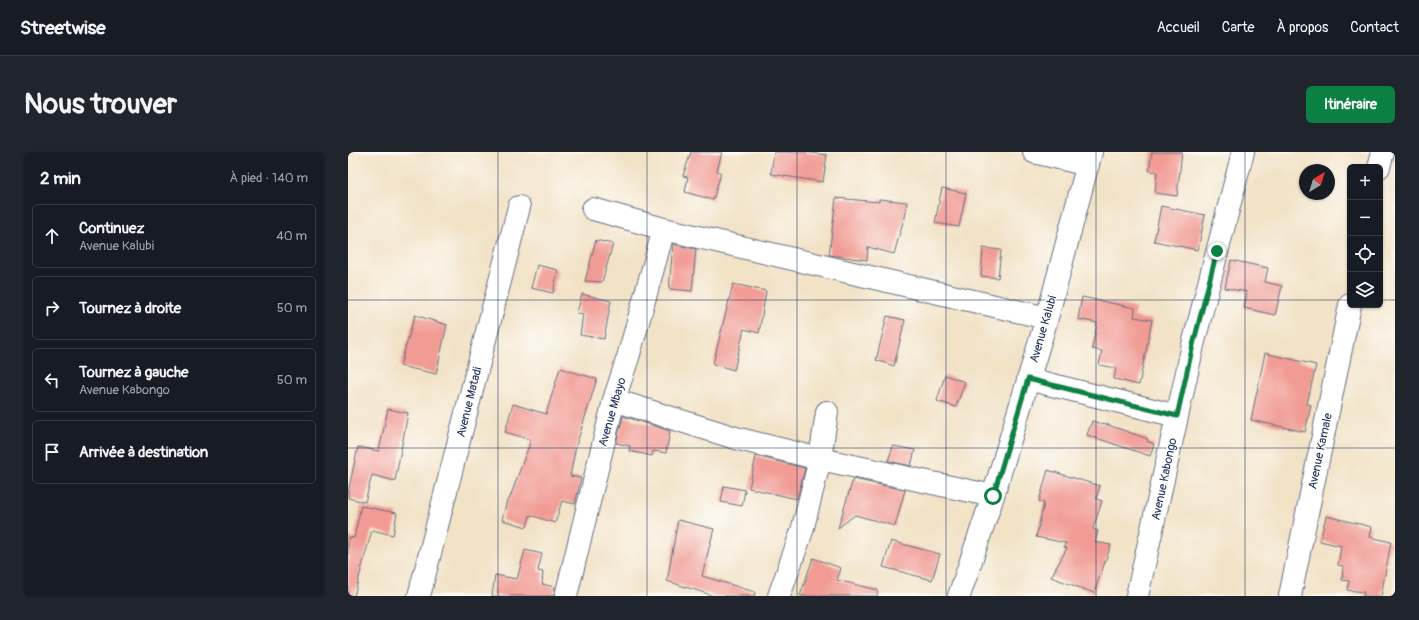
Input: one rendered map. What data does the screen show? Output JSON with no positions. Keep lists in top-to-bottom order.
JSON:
{
  "streets": {
    "street": [
      "Avenue Kalubi",
      "Avenue Matadi",
      "Avenue Mbayo",
      "Avenue Kamale",
      "Avenue Kabongo"
    ]
  },
  "north": "top right",
  "page": {
    "header": "Streetwise",
    "nav": [
      "Accueil",
      "Carte",
      "À propos",
      "Contact"
    ],
    "buttons": "Itinéraire",
    "title": "Nous trouver",
    "heading": ["2 min", "À pied · 140 m"],
    "map_buttons": ["+", "−"],
    "list": [
      ["Continuez", "Avenue Kalubi", "40 m"],
      ["Tournez à droite", "50 m"],
      ["Tournez à gauche", "Avenue Kabongo", "50 m"],
      "Arrivée à destination"
    ]
  }
}
